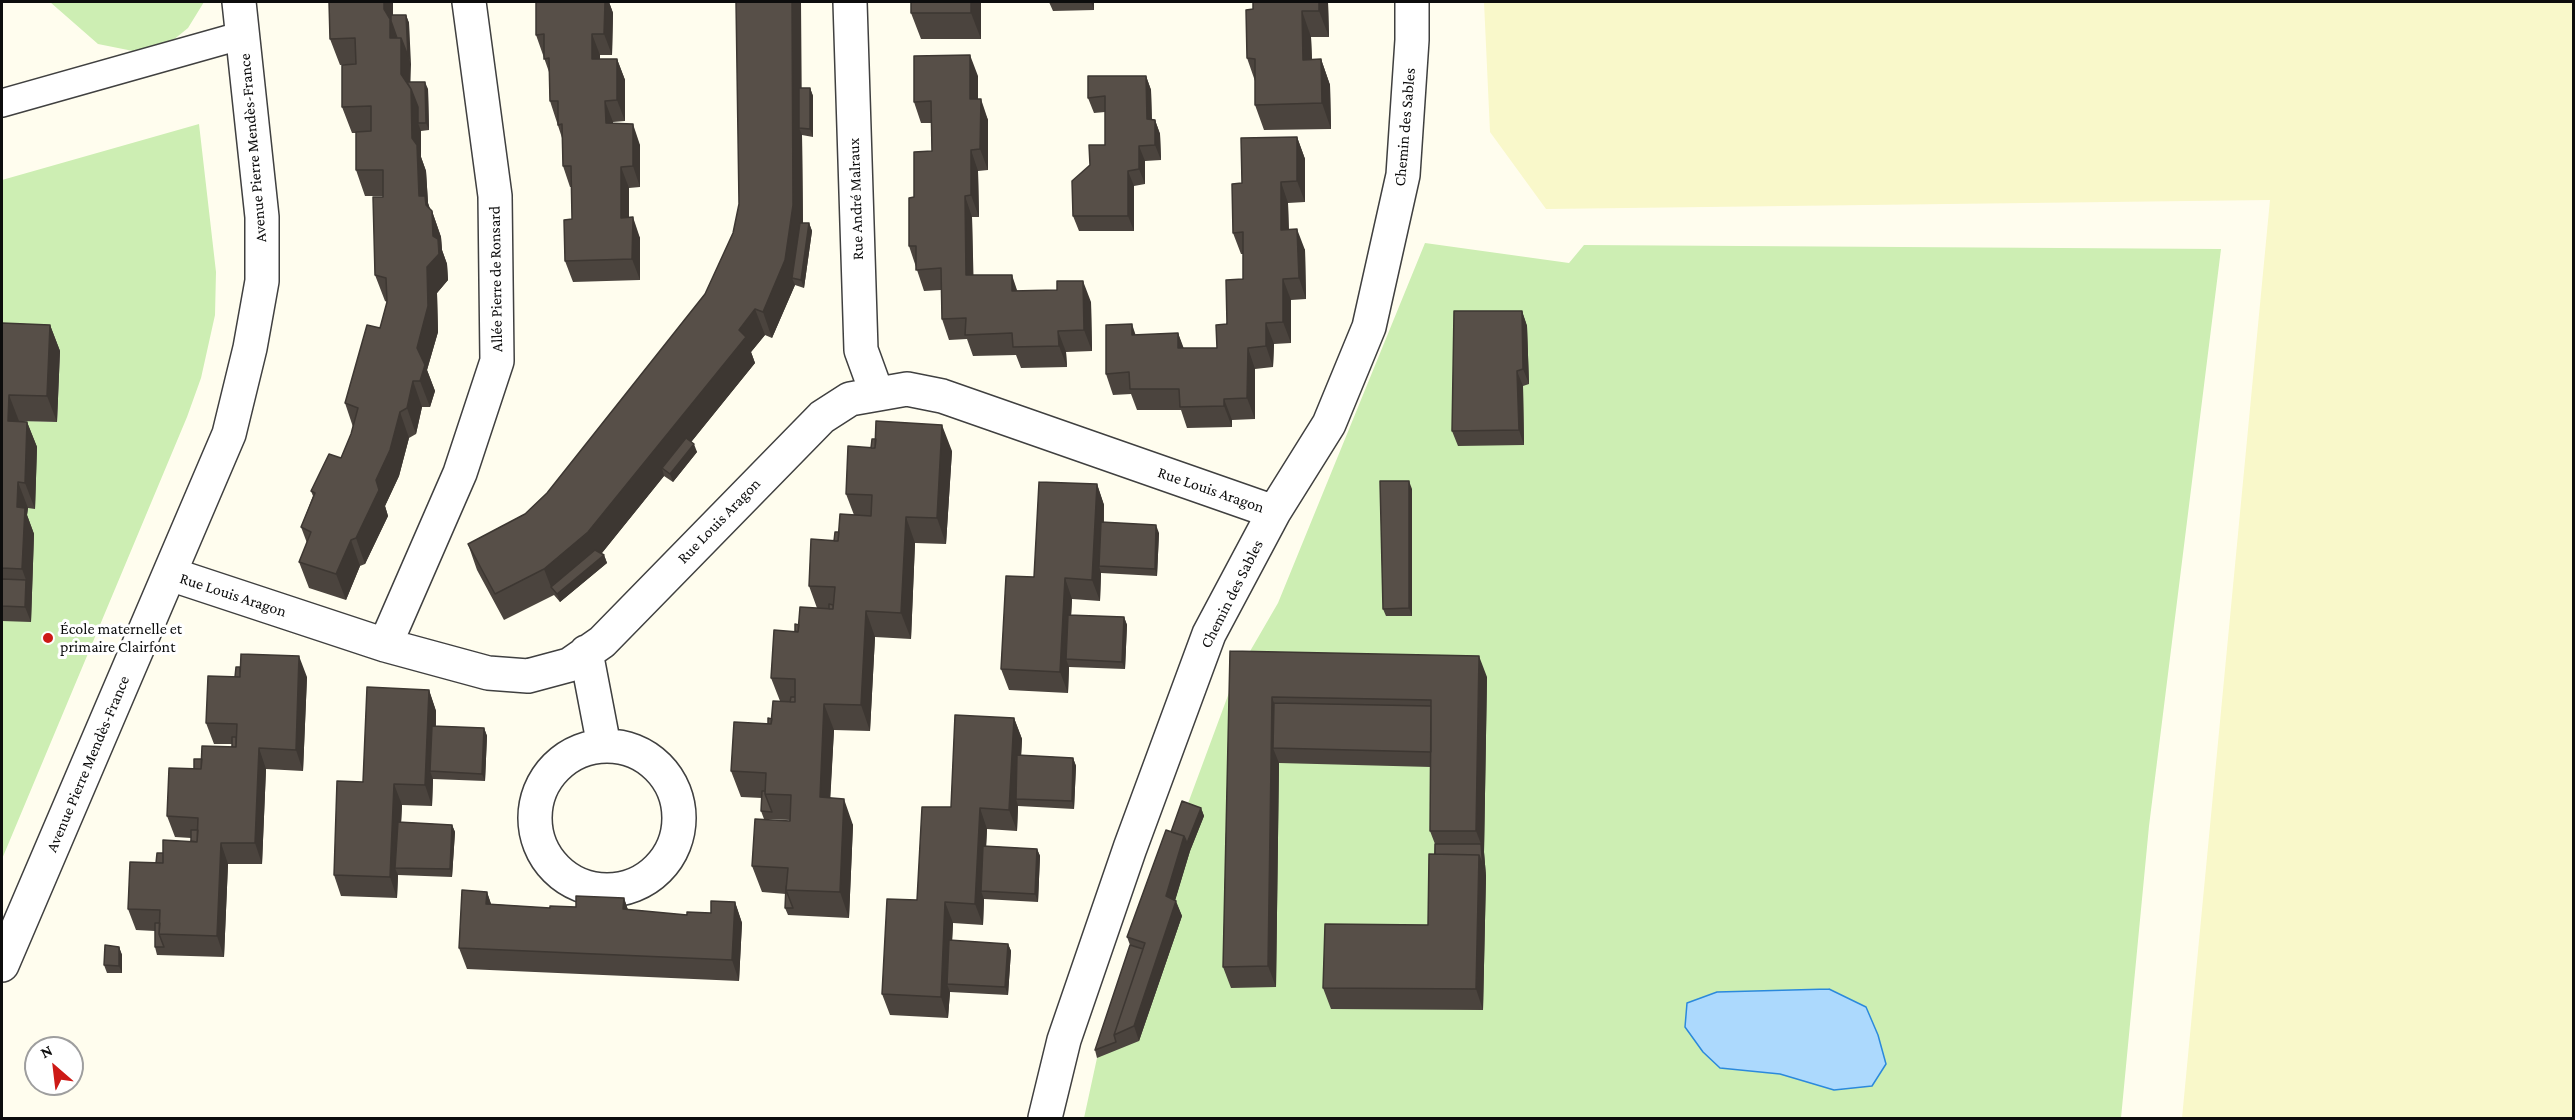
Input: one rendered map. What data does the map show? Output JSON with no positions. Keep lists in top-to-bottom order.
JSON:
{
  "streets": {
    "street": [
      "Chemin des Sables",
      "Avenue Pierre Mendès-France",
      "Rue André Malraux",
      "Allée Pierre de Ronsard",
      "Rue Louis Aragon"
    ]
  },
  "crossings": [
    ["Chemin des Sables", "Rue Louis Aragon"],
    ["Avenue Pierre Mendès-France", "Rue Louis Aragon"],
    ["Rue André Malraux", "Rue Louis Aragon"],
    ["Allée Pierre de Ronsard", "Rue Louis Aragon"]
  ],
  "places": ["École maternelle et primaire Clairfont"],
  "north": "top left"
}
